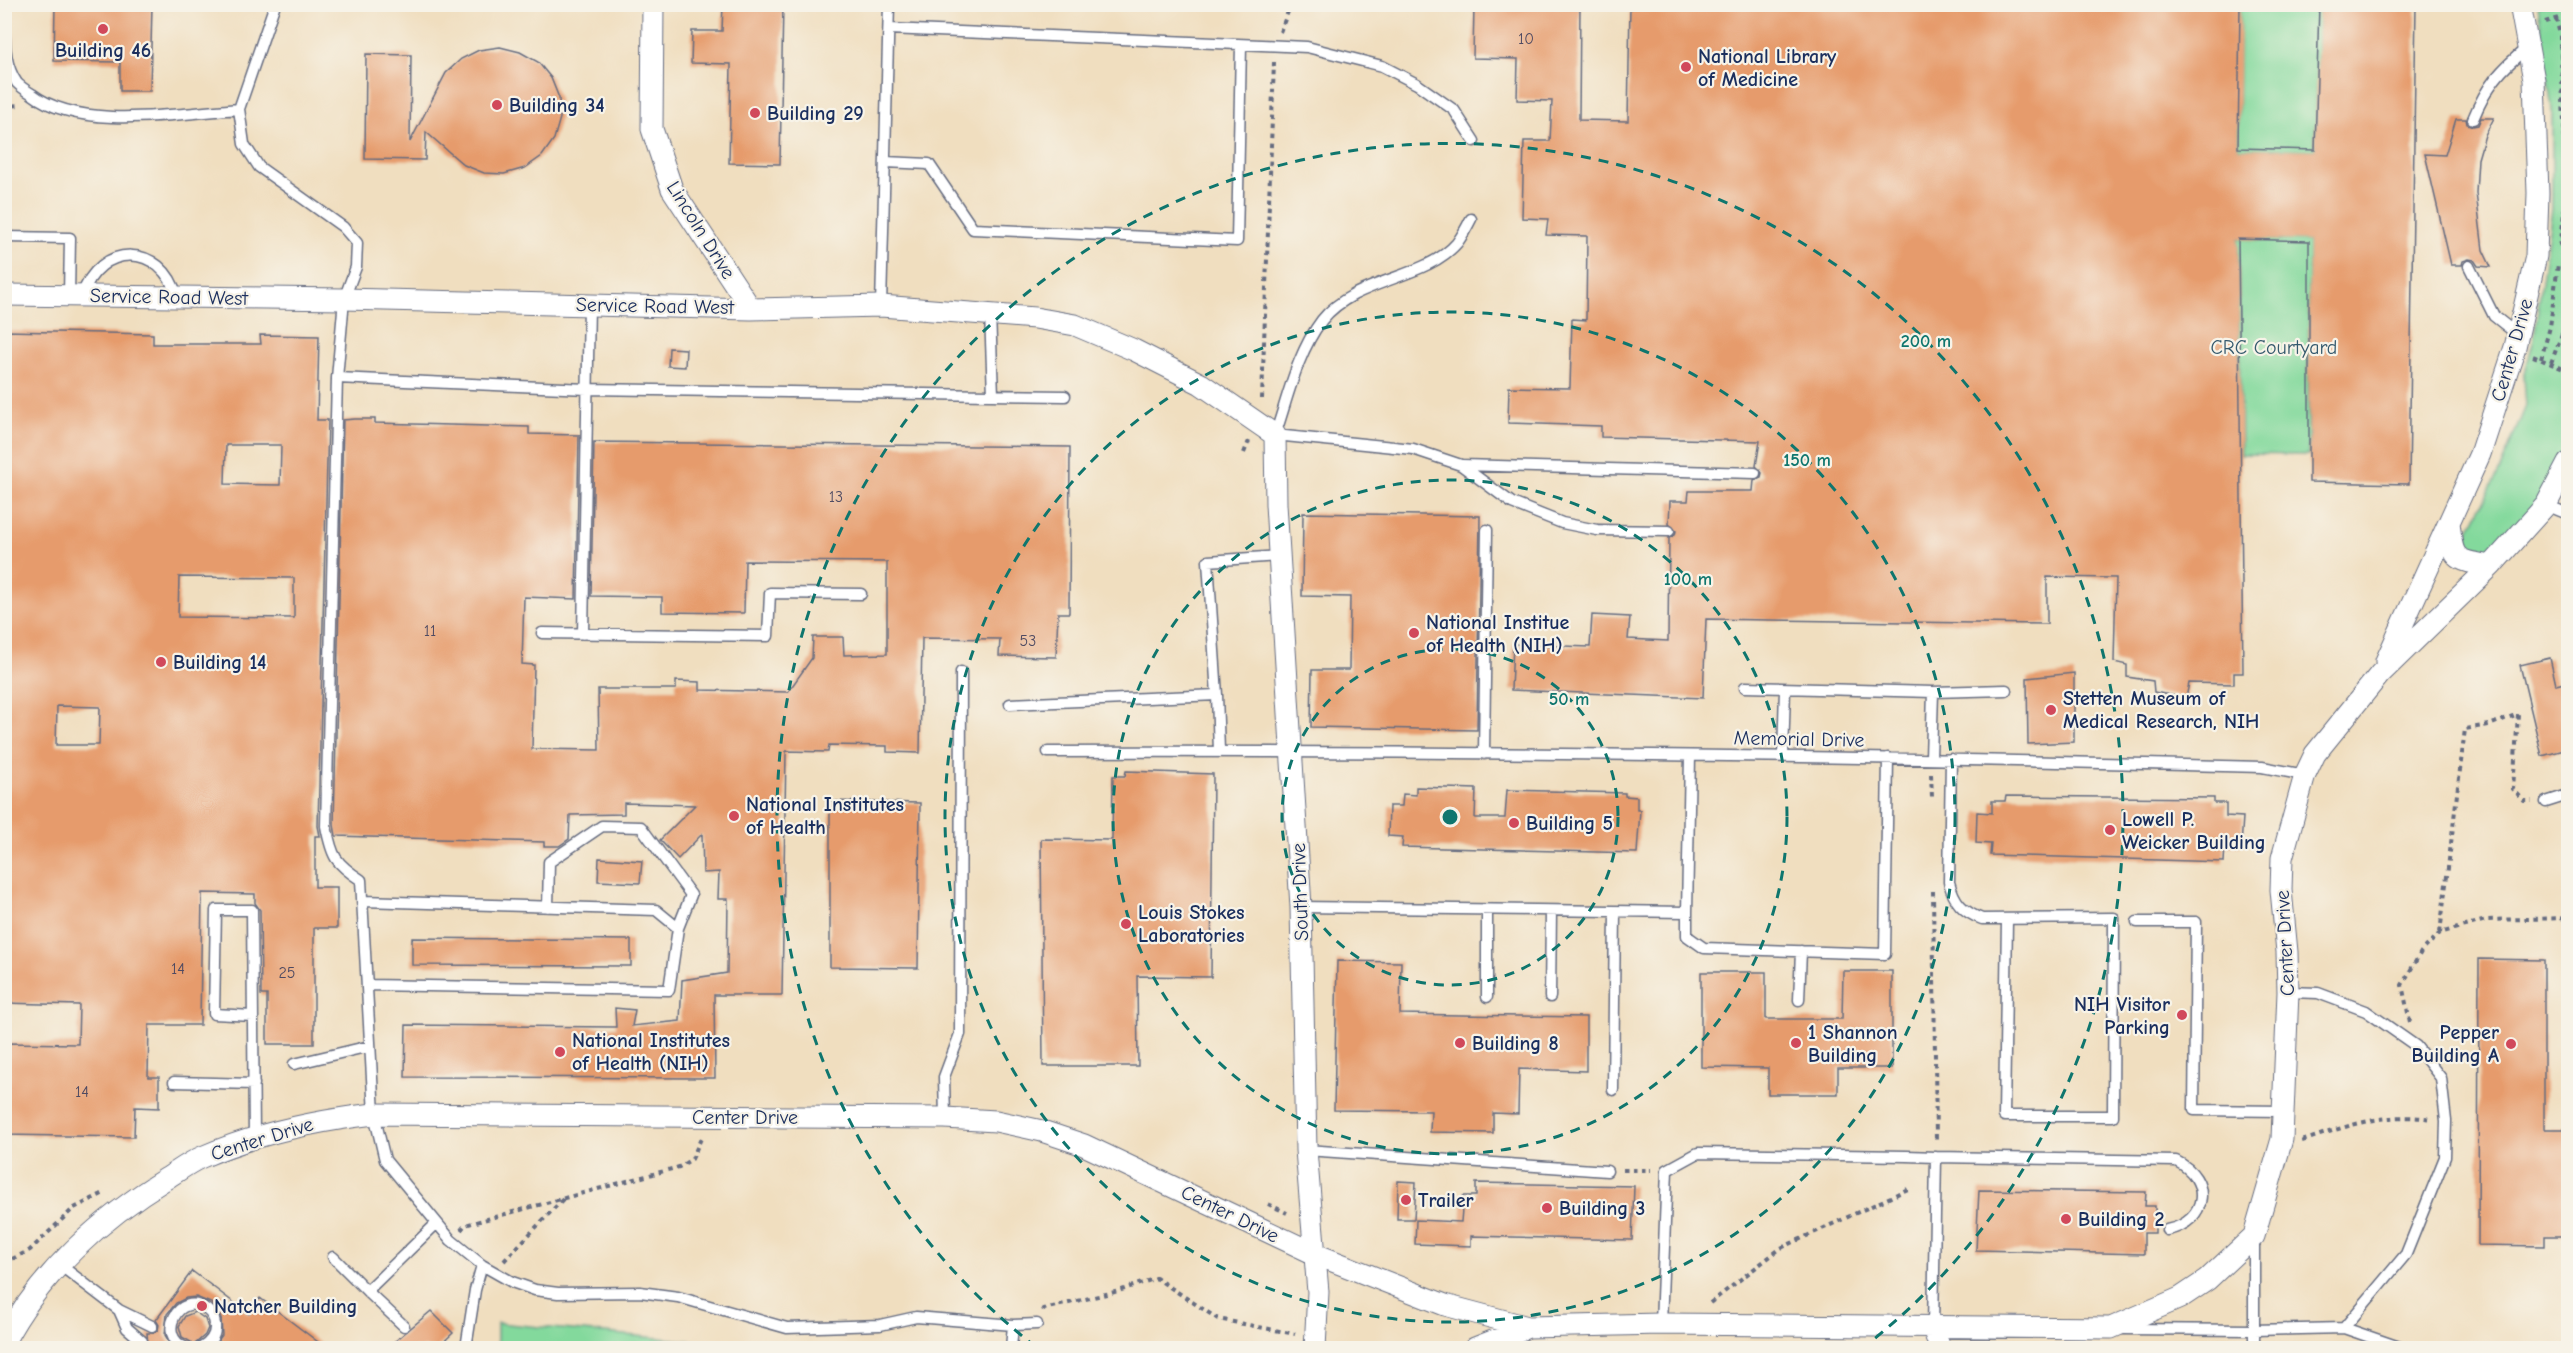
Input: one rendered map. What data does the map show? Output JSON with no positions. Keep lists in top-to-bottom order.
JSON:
{
  "streets": {
    "street": [
      "Lincoln Drive",
      "Service Road West",
      "Center Drive",
      "South Drive"
    ],
    "lane": ["Memorial Drive"]
  },
  "crossings": [
    ["Lincoln Drive", "Service Road West"],
    ["Service Road West", "South Drive"],
    ["Center Drive", "Memorial Drive"],
    ["Center Drive", "South Drive"],
    ["Memorial Drive", "South Drive"]
  ],
  "parks": ["CRC Courtyard"],
  "places": [
    "Building 46",
    "National Library of Medicine",
    "Building 34",
    "Building 29",
    "National Institue of Health (NIH)",
    "Building 14",
    "Stetten Museum of Medical Research, NIH",
    "National Institutes of Health",
    "Building 5",
    "Lowell P. Weicker Building",
    "Louis Stokes Laboratories",
    "NIH Visitor Parking",
    "Building 8",
    "1 Shannon Building",
    "Pepper Building A",
    "National Institutes of Health (NIH)",
    "Trailer",
    "Building 3",
    "Building 2",
    "Natcher Building"
  ],
  "house_numbers": [
    "10",
    "13",
    "11",
    "53",
    "14",
    "25",
    "14"
  ],
  "rings": [
    "200 m",
    "150 m",
    "100 m",
    "50 m"
  ]
}
